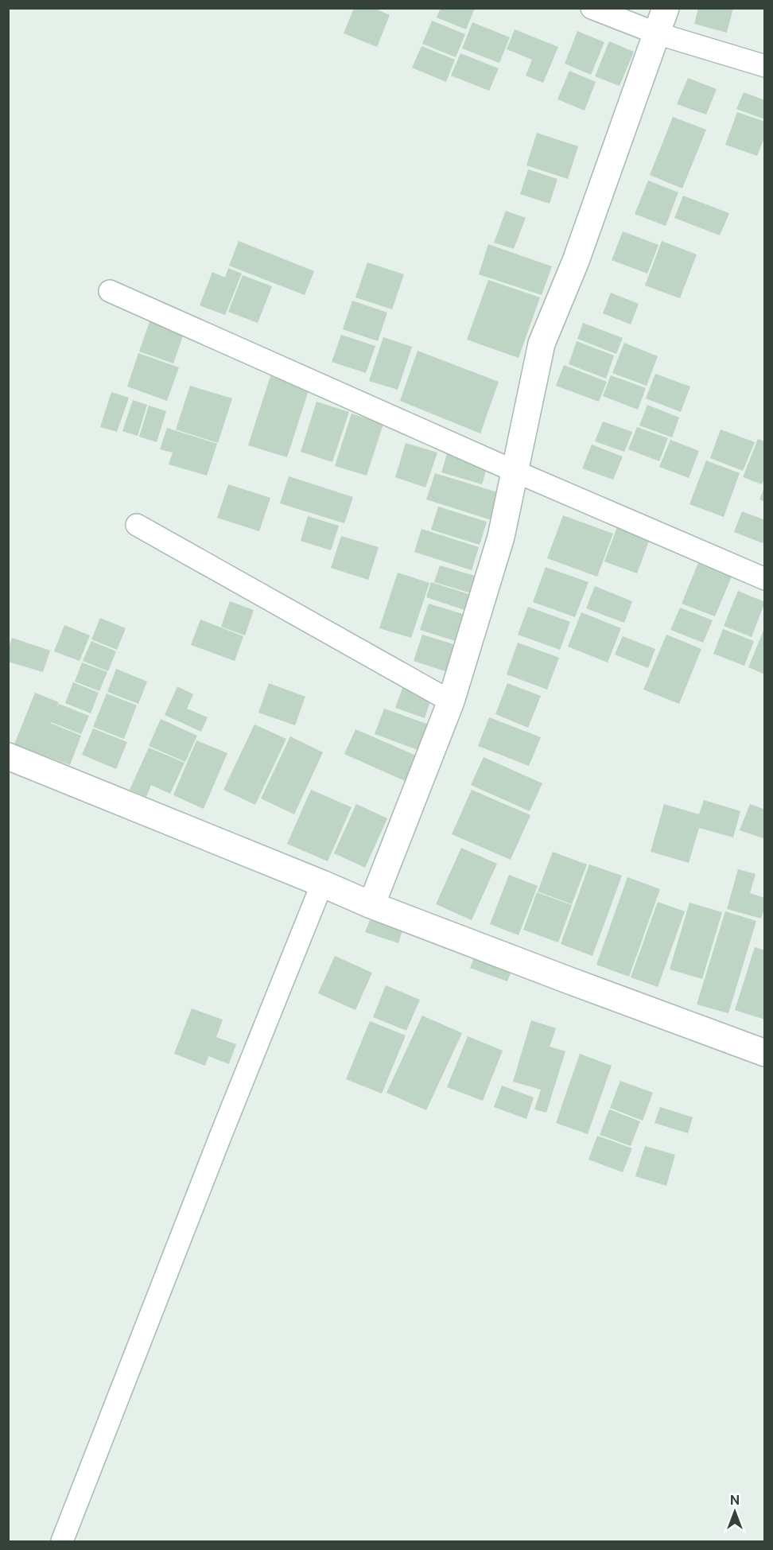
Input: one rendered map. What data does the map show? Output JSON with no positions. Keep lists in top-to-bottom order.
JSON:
{
  "north": "top"
}
